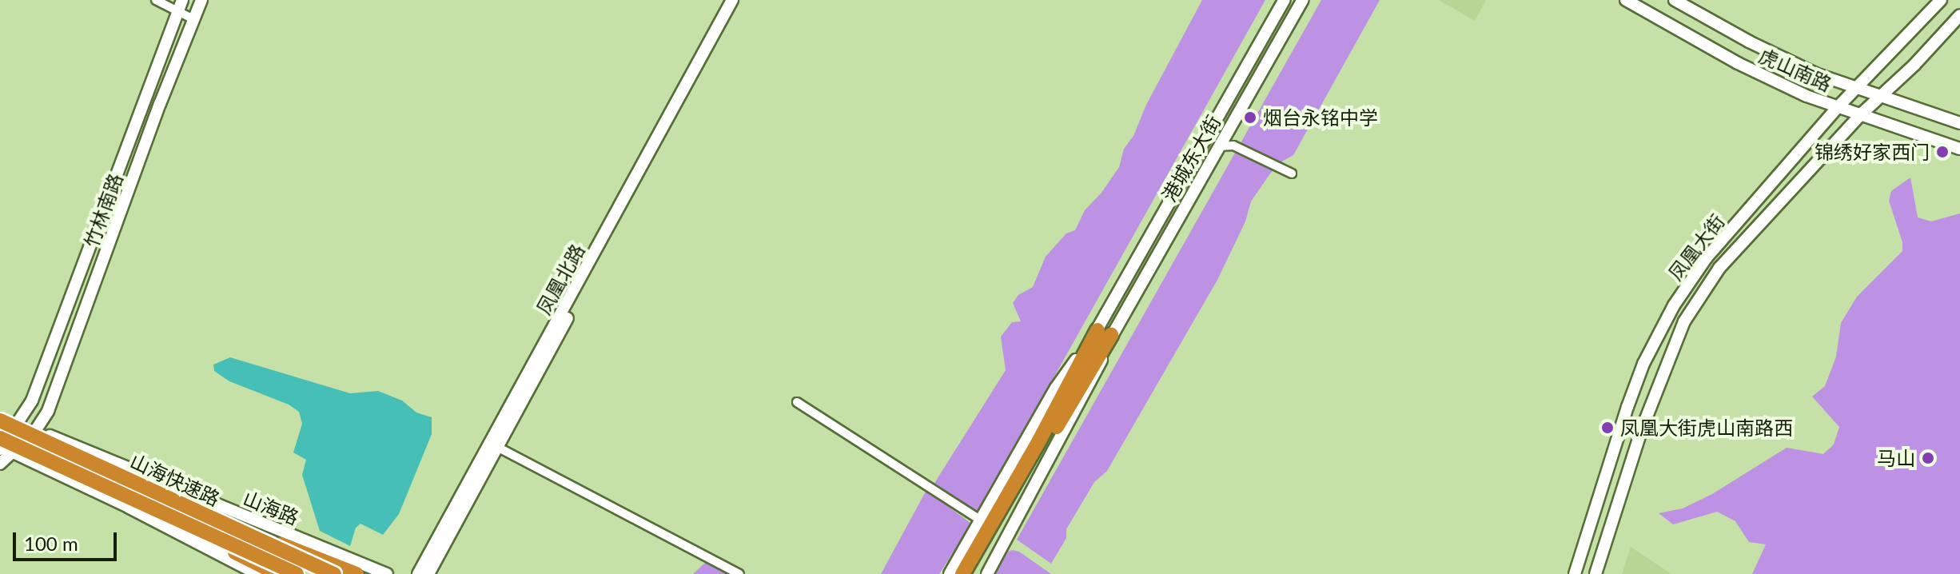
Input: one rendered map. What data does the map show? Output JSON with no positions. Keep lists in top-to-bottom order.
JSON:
{
  "streets": {
    "highway": ["港城东大街", "山海快速路"],
    "main road": [
      "虎山南路",
      "竹林南路",
      "凤凰大街",
      "凤凰北路",
      "山海路"
    ]
  },
  "crossings": [
    ["虎山南路", "凤凰大街"],
    ["竹林南路", "山海快速路"],
    ["竹林南路", "山海路"]
  ],
  "places": [
    "烟台永铭中学",
    "锦绣好家西门",
    "凤凰大街虎山南路西",
    "马山"
  ],
  "scale_bar": "100 m"
}
